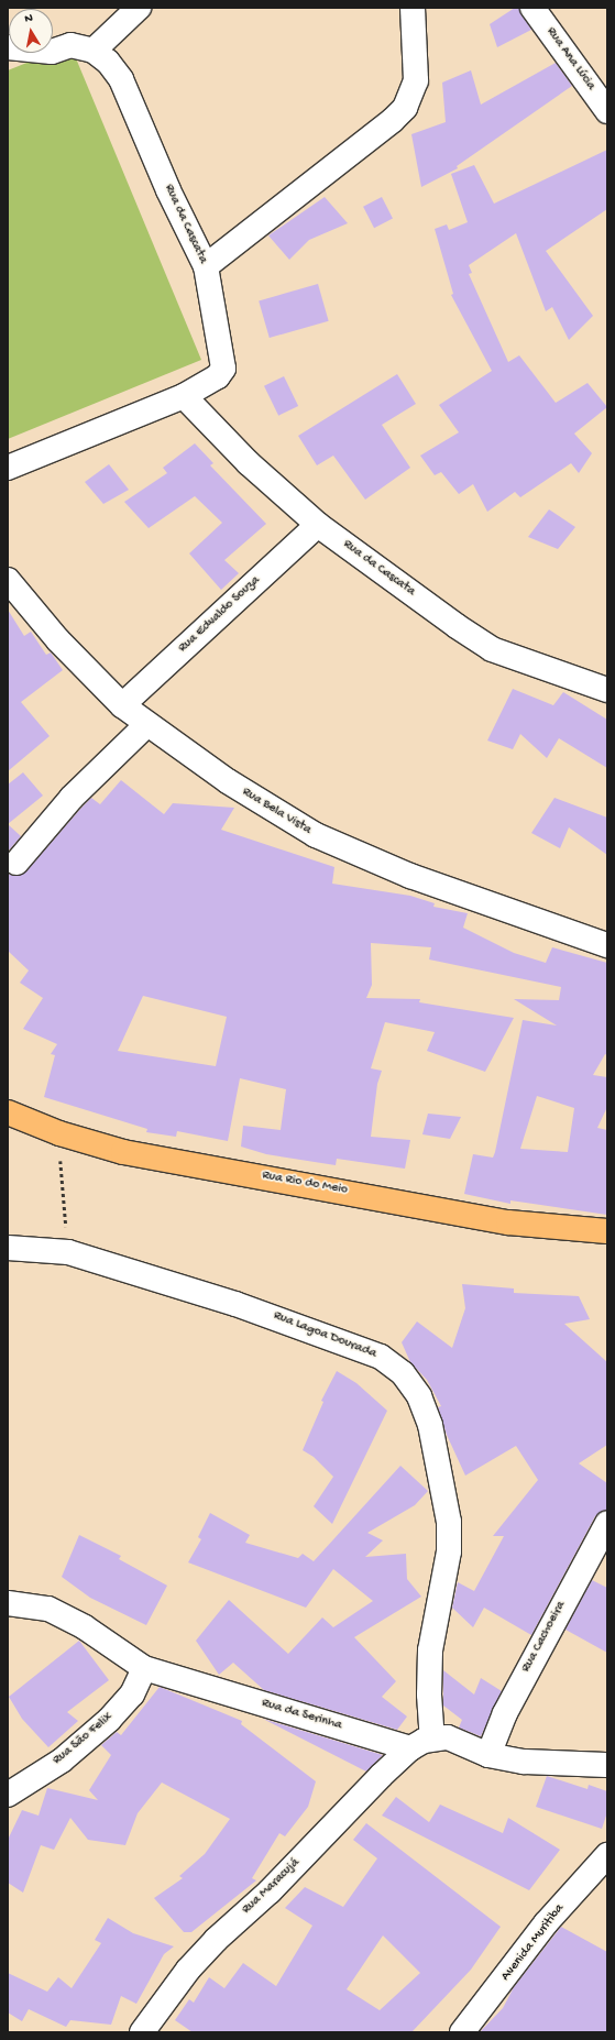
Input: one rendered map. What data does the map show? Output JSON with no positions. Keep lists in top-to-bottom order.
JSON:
{
  "streets": {
    "main road": ["Rua Rio do Meio"],
    "street": [
      "Rua Ana Lúcia",
      "Rua da Cascata",
      "Rua Edvaldo Souza",
      "Rua Bela Vista",
      "Rua Lagoa Dourada",
      "Rua Cachoeira",
      "Rua da Serinha",
      "Rua São Felix",
      "Rua Maracujá",
      "Avenida Muritiba"
    ]
  },
  "crossings": [
    ["Rua da Cascata", "Rua Edvaldo Souza"],
    ["Rua Edvaldo Souza", "Rua Bela Vista"],
    ["Rua da Serinha", "Rua São Felix"],
    ["Rua da Serinha", "Rua Maracujá"]
  ],
  "north": "top"
}
